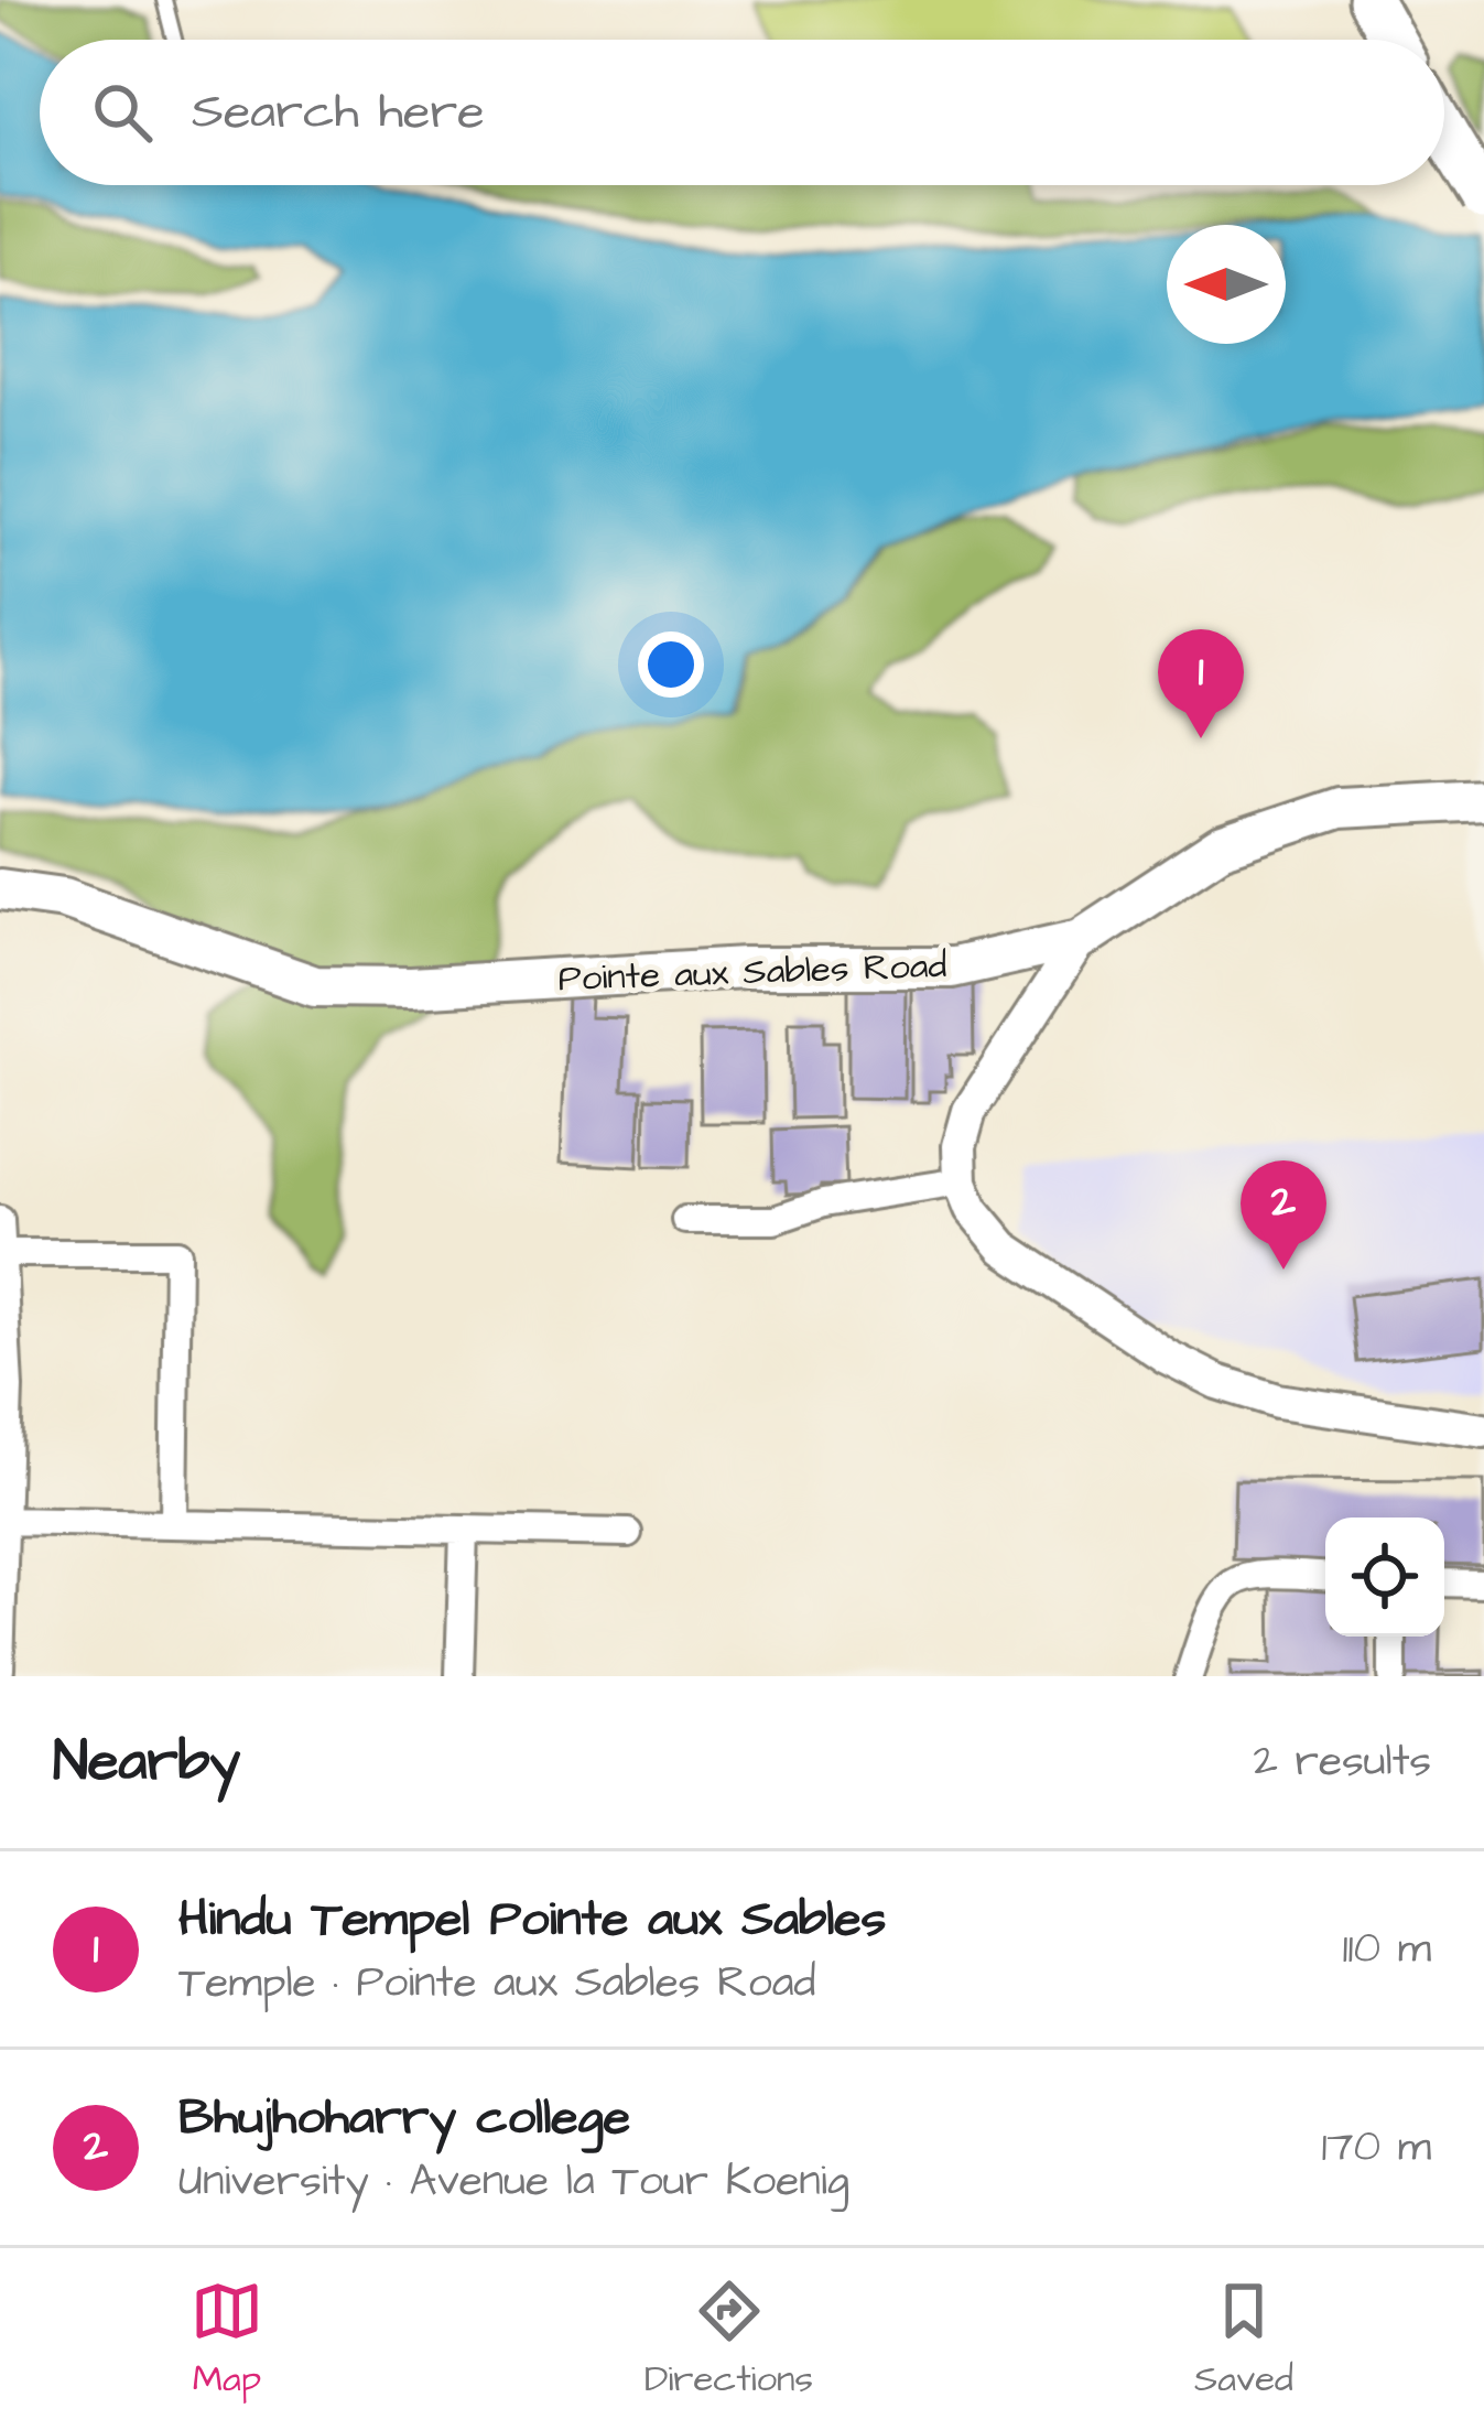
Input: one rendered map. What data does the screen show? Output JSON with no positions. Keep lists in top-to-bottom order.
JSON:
{
  "streets": {
    "main road": ["Pointe aux Sables Road"]
  },
  "north": "left",
  "page": {
    "search": "Search here",
    "pins": ["1", "2"],
    "heading": ["Nearby", "2 results"],
    "list": [
      {
        "mark": "1",
        "name": "Hindu Tempel Pointe aux Sables",
        "note": "Temple · Pointe aux Sables Road",
        "value": "110 m"
      },
      {
        "mark": "2",
        "name": "Bhujhoharry college",
        "note": "University · Avenue la Tour Koenig",
        "value": "170 m"
      }
    ],
    "nav": ["Map", "Directions", "Saved"]
  }
}
